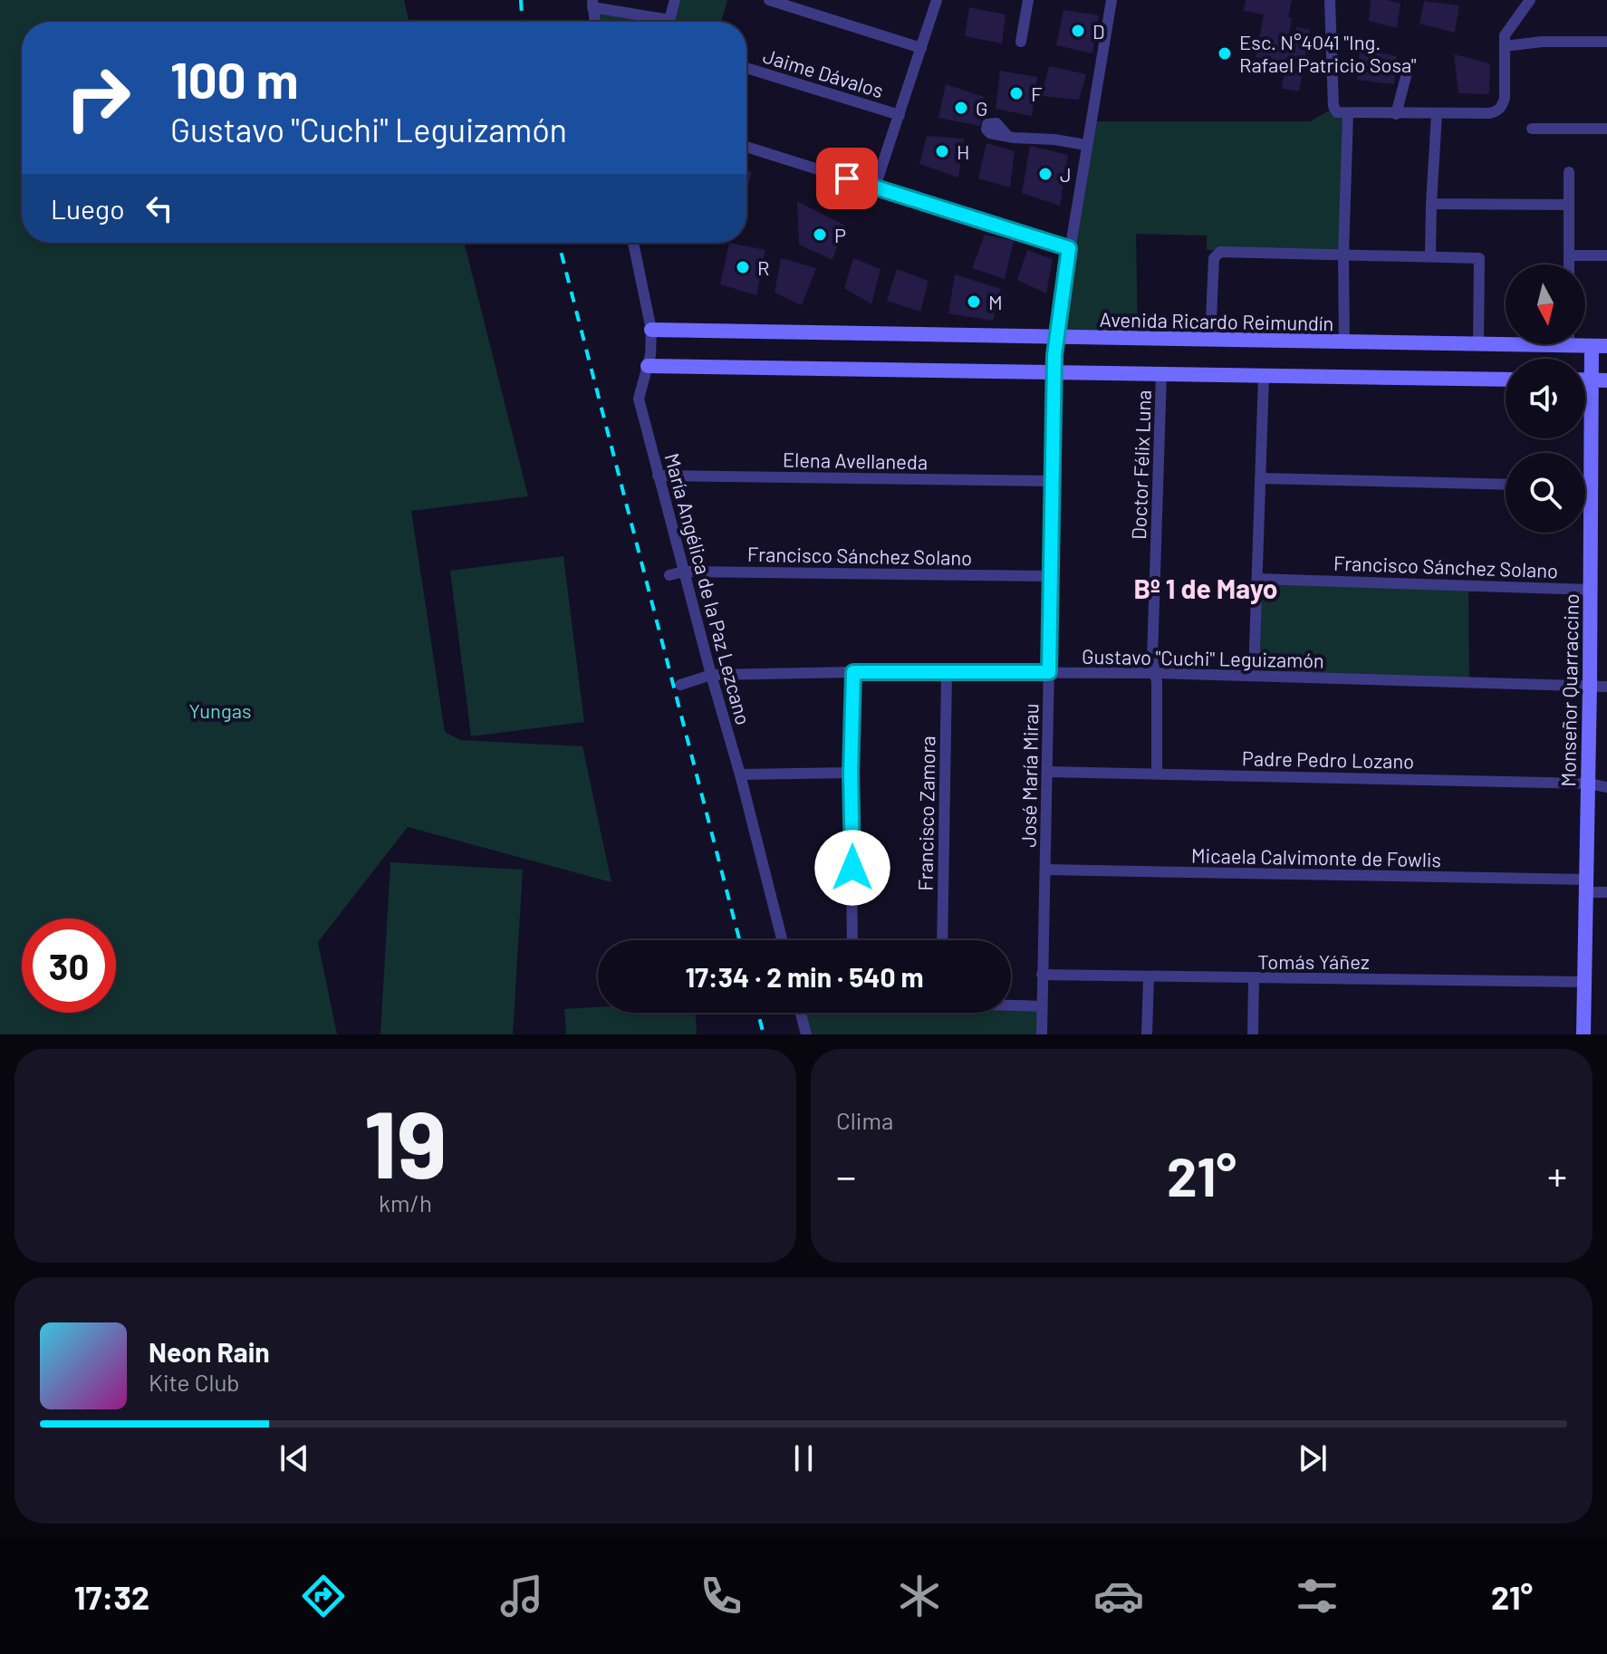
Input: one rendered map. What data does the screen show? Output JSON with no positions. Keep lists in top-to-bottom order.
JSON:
{
  "streets": {
    "street": [
      "Jaime Dávalos",
      "Avenida Ricardo Reimundín",
      "Elena Avellaneda",
      "Doctor Félix Luna",
      "Francisco Sánchez Solano",
      "María Angélica de la Paz Lezcano",
      "Gustavo \"Cuchi\" Leguizamón",
      "Monseñor Quarraccino",
      "Padre Pedro Lozano",
      "José María Mirau",
      "Francisco Zamora",
      "Micaela Calvimonte de Fowlis",
      "Tomás Yáñez"
    ]
  },
  "crossings": [
    ["Avenida Ricardo Reimundín", "María Angélica de la Paz Lezcano"],
    ["Avenida Ricardo Reimundín", "José María Mirau"],
    ["Elena Avellaneda", "María Angélica de la Paz Lezcano"],
    ["Elena Avellaneda", "José María Mirau"],
    ["Doctor Félix Luna", "Gustavo \"Cuchi\" Leguizamón"],
    ["Doctor Félix Luna", "Padre Pedro Lozano"],
    ["Francisco Sánchez Solano", "María Angélica de la Paz Lezcano"],
    ["Francisco Sánchez Solano", "Monseñor Quarraccino"],
    ["Francisco Sánchez Solano", "José María Mirau"],
    ["María Angélica de la Paz Lezcano", "Gustavo \"Cuchi\" Leguizamón"],
    ["Gustavo \"Cuchi\" Leguizamón", "Monseñor Quarraccino"],
    ["Gustavo \"Cuchi\" Leguizamón", "José María Mirau"],
    ["Gustavo \"Cuchi\" Leguizamón", "Francisco Zamora"],
    ["Monseñor Quarraccino", "Padre Pedro Lozano"],
    ["Monseñor Quarraccino", "Micaela Calvimonte de Fowlis"],
    ["Monseñor Quarraccino", "Tomás Yáñez"],
    ["Padre Pedro Lozano", "José María Mirau"],
    ["José María Mirau", "Micaela Calvimonte de Fowlis"],
    ["José María Mirau", "Tomás Yáñez"]
  ],
  "districts": ["Bº 1 de Mayo"],
  "parks": ["Yungas"],
  "places": [
    "D",
    "Esc. N°4041 \"Ing. Rafael Patricio Sosa\"",
    "F",
    "G",
    "H",
    "J",
    "P",
    "R",
    "M"
  ],
  "north": "bottom",
  "page": {
    "turn": ["100 m", "Gustavo \"Cuchi\" Leguizamón"],
    "then": "Luego",
    "limit": "30",
    "trip": "17:34 · 2 min · 540 m",
    "tile": [
      ["19", "km/h"],
      "Clima"
    ],
    "heat": ["−", "21°", "+"],
    "song": ["Neon Rain", "Kite Club"],
    "tabs": ["17:32", "21°"]
  }
}
